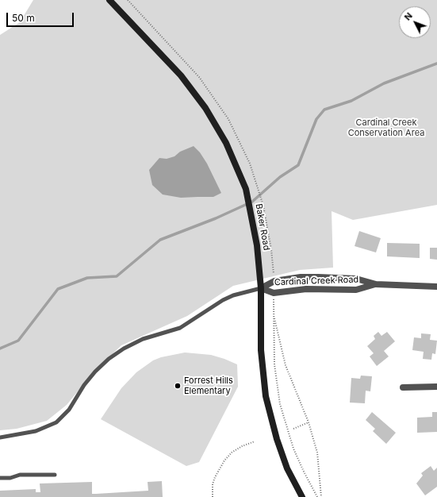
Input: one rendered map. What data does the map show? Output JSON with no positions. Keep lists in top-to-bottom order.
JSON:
{
  "streets": {
    "main road": ["Baker Road"],
    "street": ["Cardinal Creek Road"]
  },
  "crossings": [
    ["Baker Road", "Cardinal Creek Road"]
  ],
  "parks": ["Cardinal Creek Conservation Area"],
  "places": ["Forrest Hills Elementary"],
  "scale_bar": "50 m",
  "north": "top left"
}
